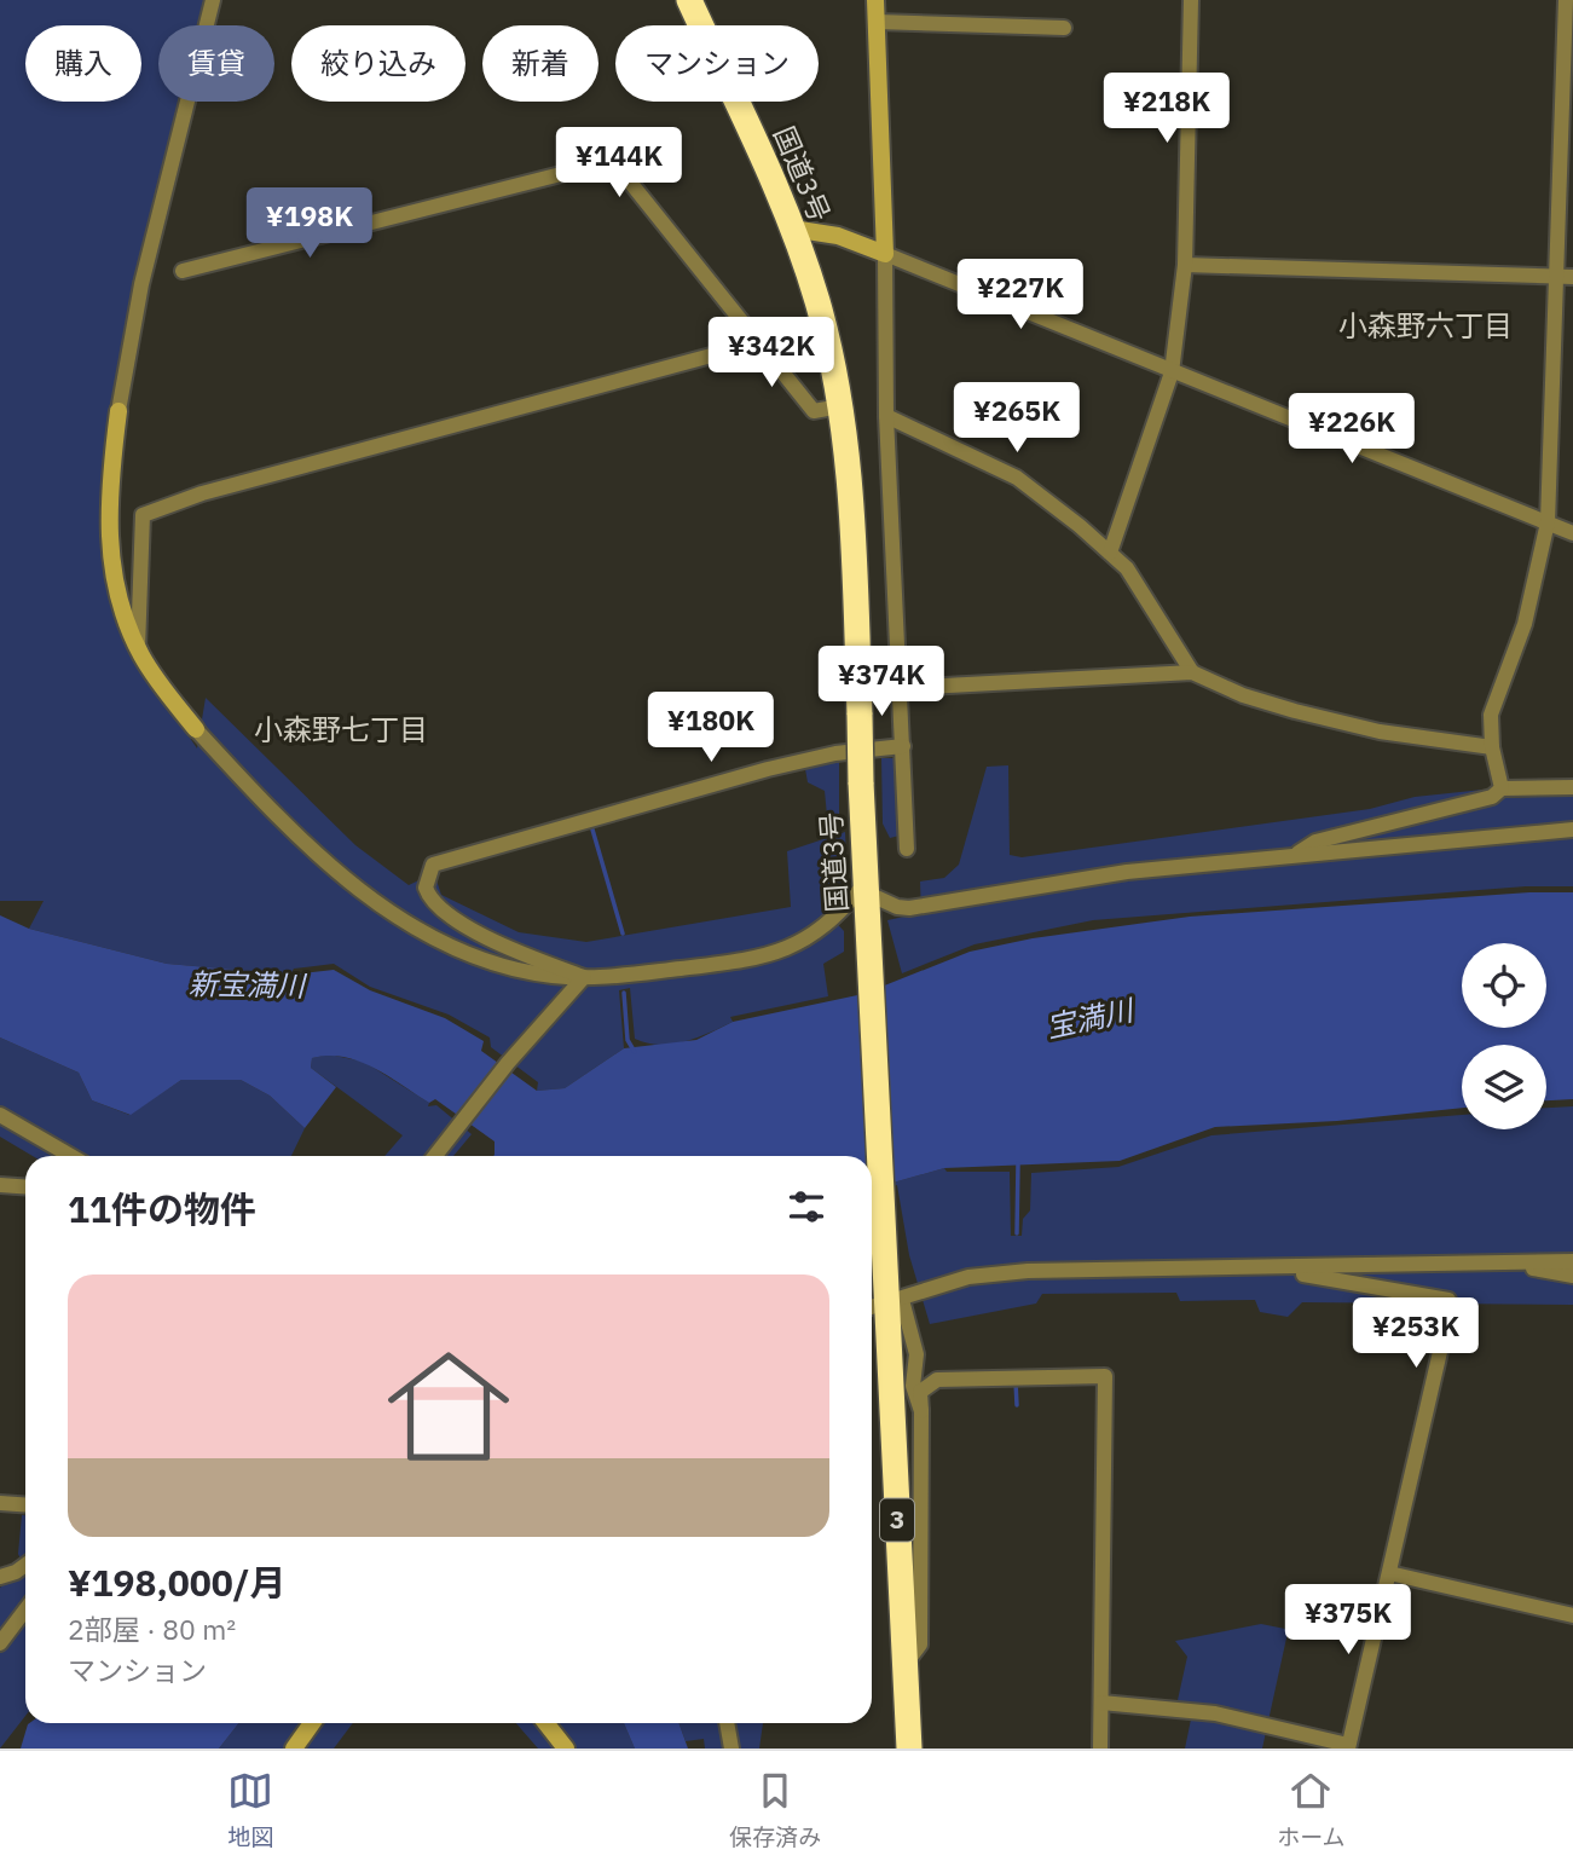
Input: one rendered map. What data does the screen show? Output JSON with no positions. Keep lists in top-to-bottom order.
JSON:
{
  "streets": {
    "highway": ["国道3号", "3"]
  },
  "districts": ["小森野六丁目", "小森野七丁目"],
  "water": ["新宝満川", "宝満川"],
  "page": {
    "chip": [
      "購入",
      "賃貸",
      "絞り込み",
      "新着",
      "マンション"
    ],
    "price": [
      "¥218K",
      "¥144K",
      "¥198K",
      "¥227K",
      "¥342K",
      "¥265K",
      "¥226K",
      "¥374K",
      "¥180K",
      "¥253K",
      "¥375K"
    ],
    "heading": "11件の物件",
    "list": [
      {
        "name": "¥198,000/月",
        "note": "2部屋 · 80 m² · マンション"
      }
    ],
    "tabs": ["地図", "保存済み", "ホーム"]
  }
}
